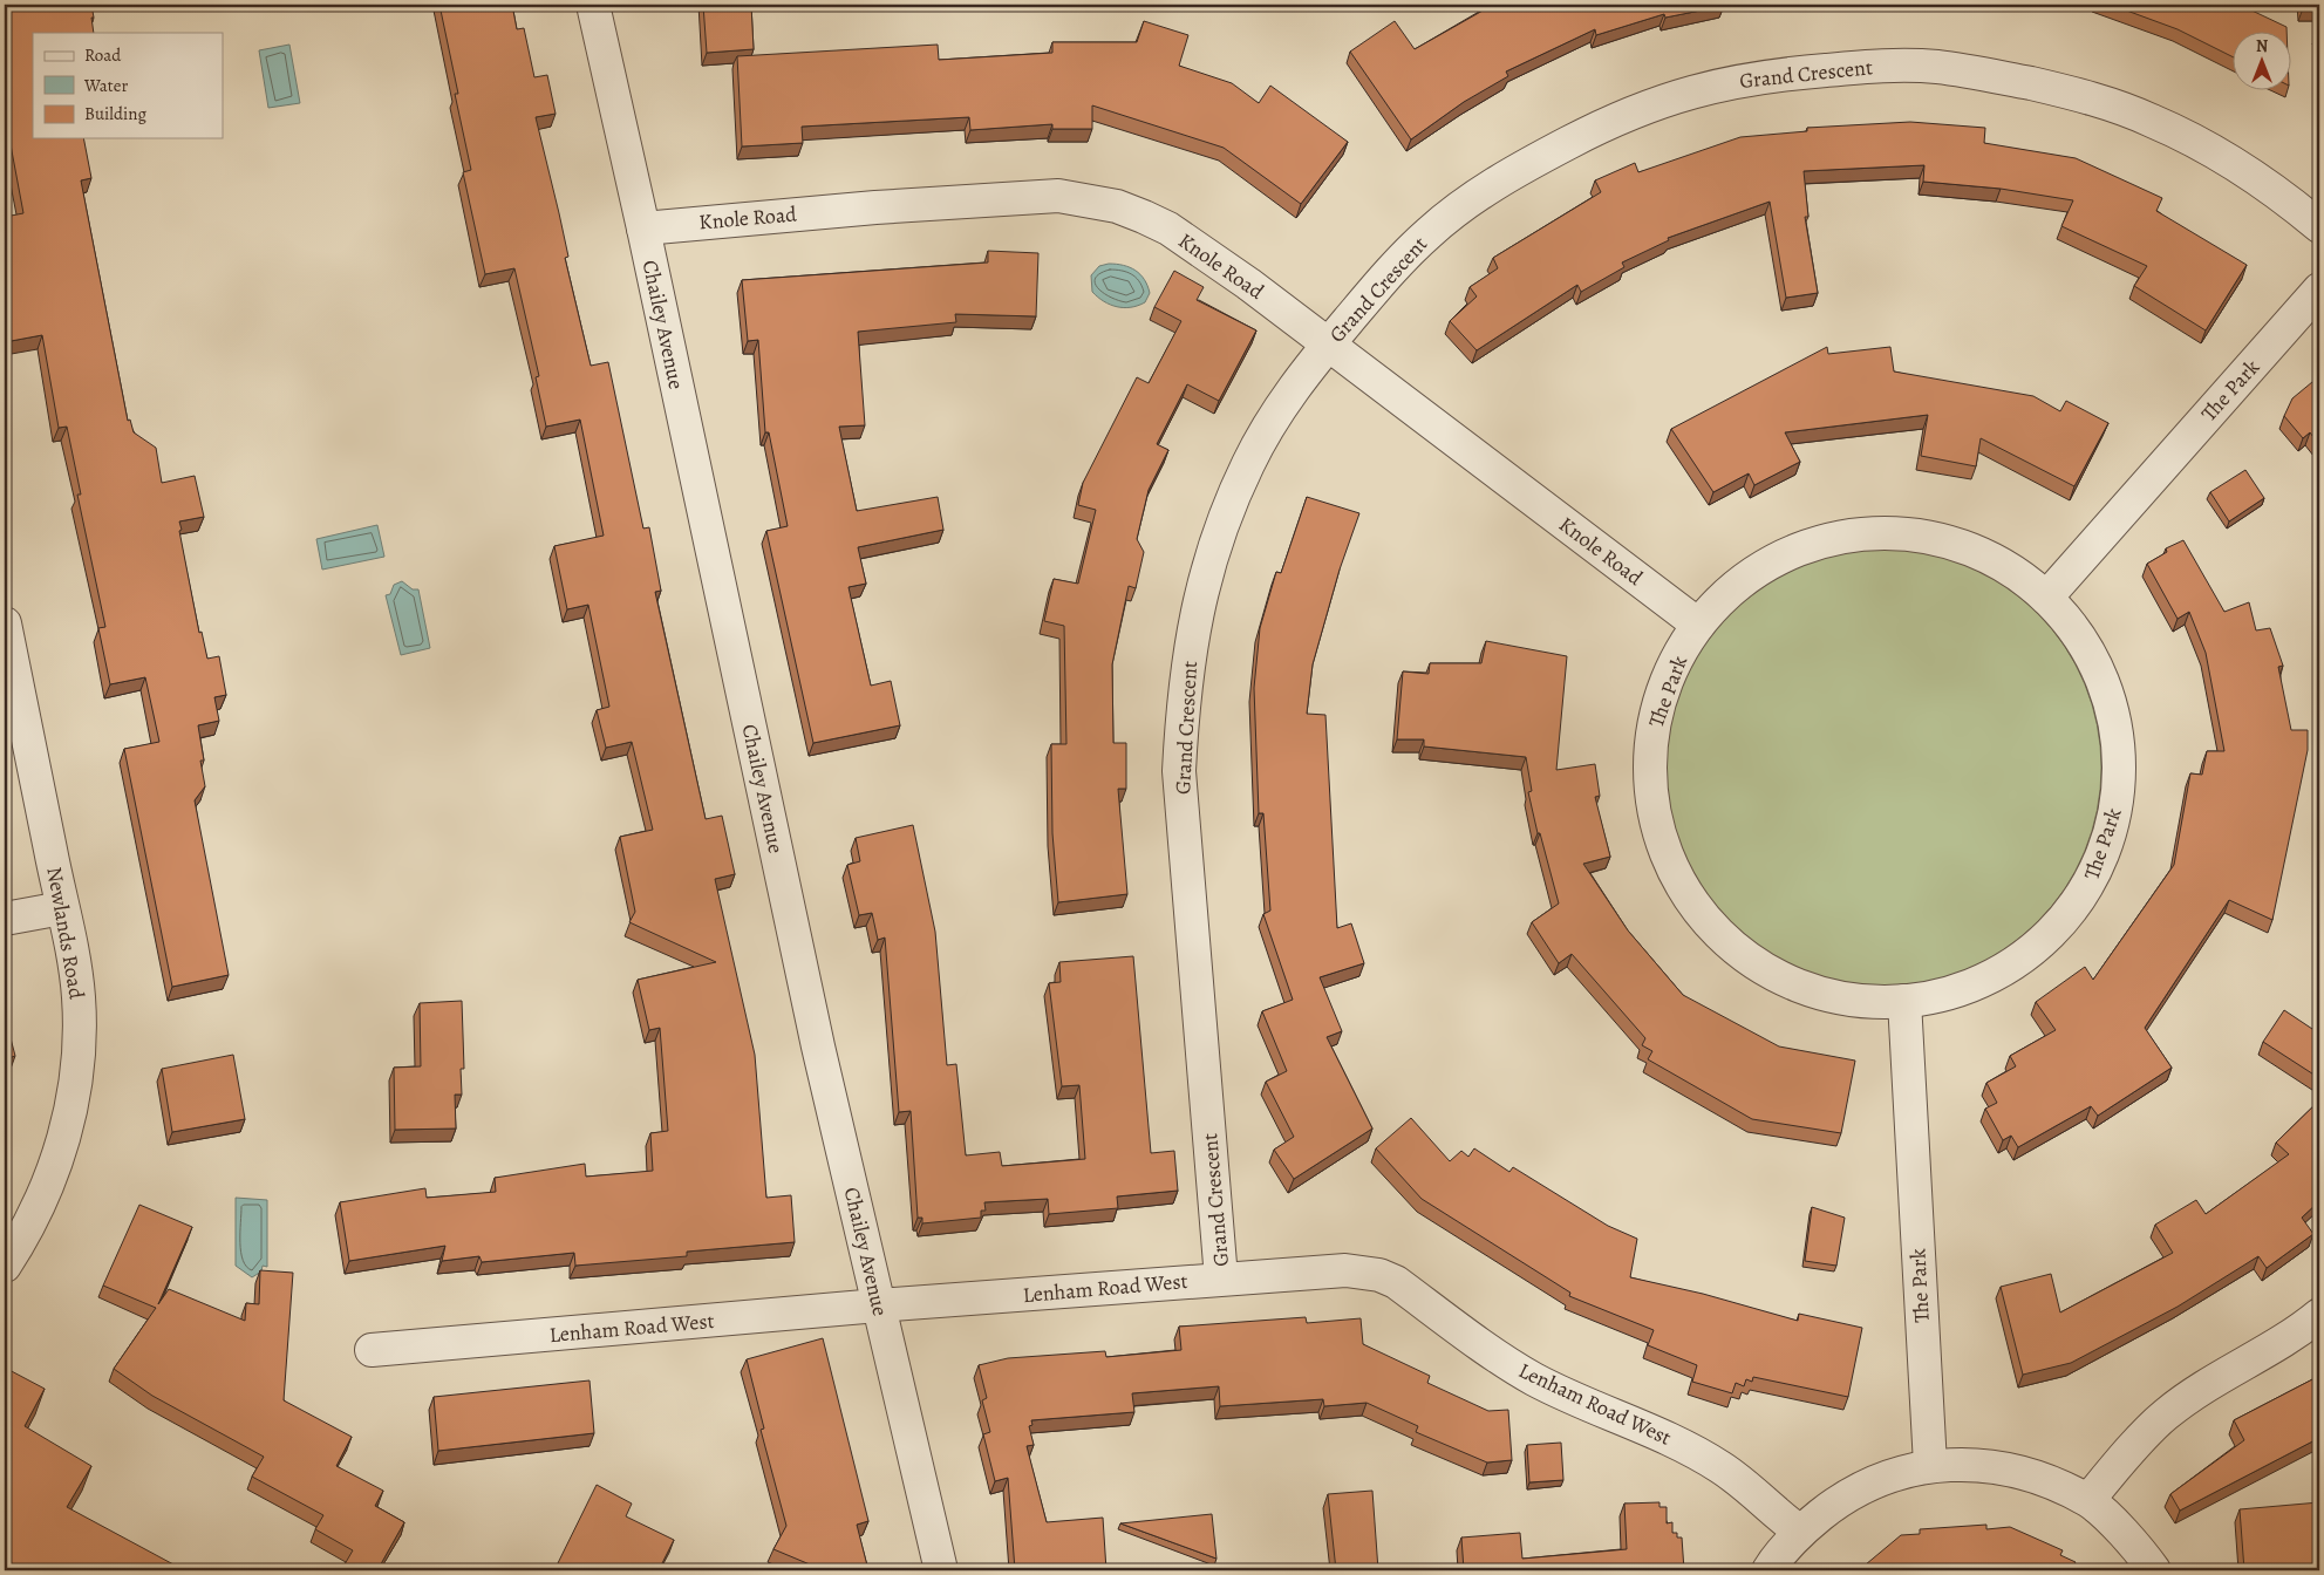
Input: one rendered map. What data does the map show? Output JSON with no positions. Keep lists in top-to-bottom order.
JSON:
{
  "streets": {
    "street": [
      "Grand Crescent",
      "Knole Road",
      "Chailey Avenue",
      "The Park",
      "Newlands Road",
      "Lenham Road West"
    ]
  },
  "crossings": [
    ["Grand Crescent", "Knole Road"],
    ["Grand Crescent", "Lenham Road West"],
    ["Knole Road", "Chailey Avenue"],
    ["Knole Road", "The Park"],
    ["Chailey Avenue", "Lenham Road West"]
  ],
  "legend": ["Road", "Water", "Building"],
  "north": "top"
}
